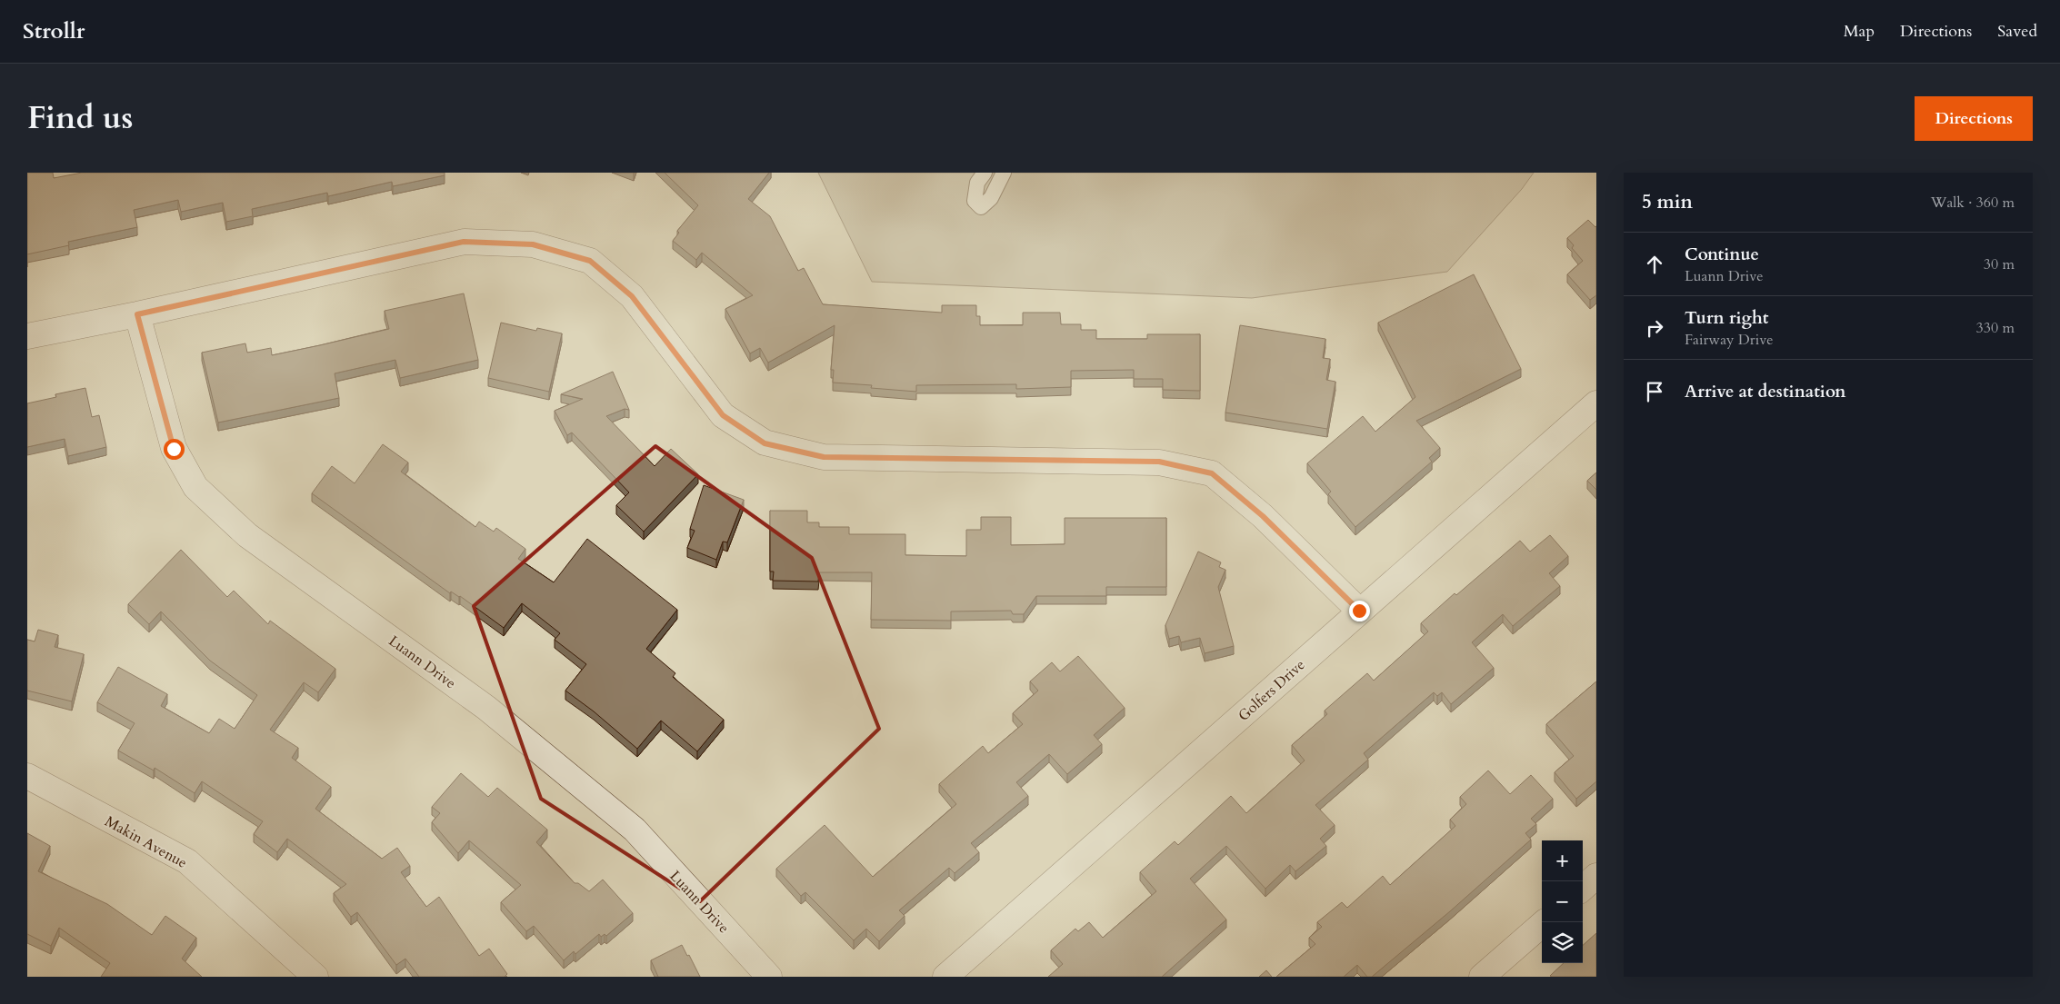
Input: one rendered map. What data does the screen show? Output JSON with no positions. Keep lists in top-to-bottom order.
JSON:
{
  "streets": {
    "street": ["Luann Drive", "Golfers Drive", "Makin Avenue"]
  },
  "page": {
    "header": "Strollr",
    "nav": ["Map", "Directions", "Saved"],
    "title": "Find us",
    "buttons": "Directions",
    "heading": ["5 min", "Walk · 360 m"],
    "list": [
      ["Continue", "Luann Drive", "30 m"],
      ["Turn right", "Fairway Drive", "330 m"],
      "Arrive at destination"
    ],
    "map_buttons": ["+", "−"]
  }
}
